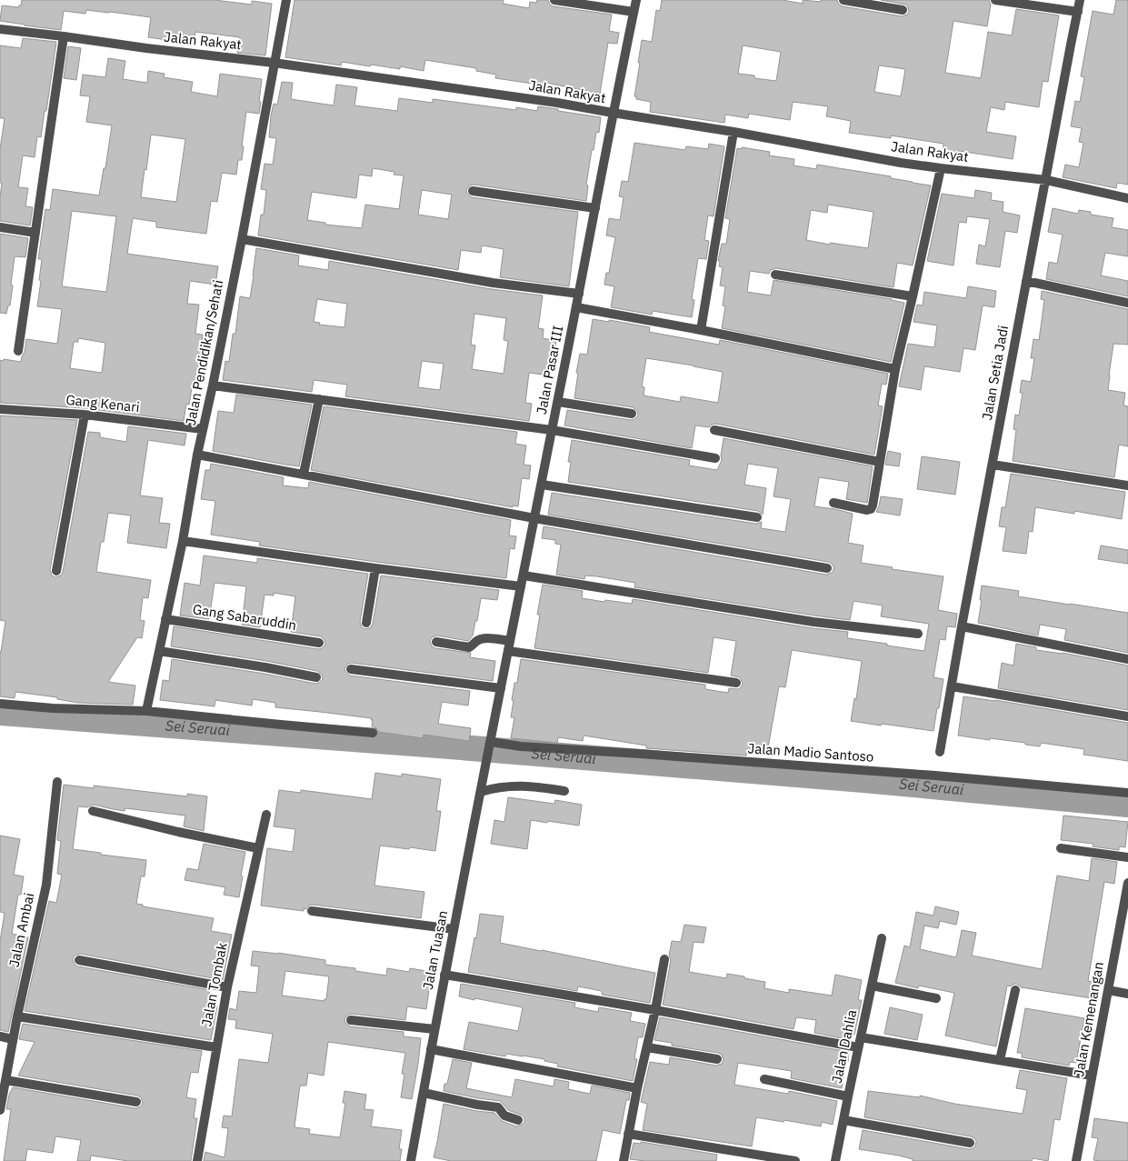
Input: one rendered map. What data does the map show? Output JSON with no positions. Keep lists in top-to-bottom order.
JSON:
{
  "streets": {
    "street": [
      "Jalan Rakyat",
      "Jalan Pendidikan/Sehati",
      "Jalan Pasar III",
      "Jalan Setia Jadi",
      "Gang Kenari",
      "Gang Sabaruddin",
      "Jalan Madio Santoso",
      "Jalan Ambai",
      "Jalan Tuasan",
      "Jalan Tombak",
      "Jalan Kemenangan",
      "Jalan Dahlia"
    ]
  },
  "crossings": [
    ["Jalan Rakyat", "Jalan Pendidikan/Sehati"],
    ["Jalan Rakyat", "Jalan Pasar III"],
    ["Jalan Rakyat", "Jalan Setia Jadi"],
    ["Jalan Pendidikan/Sehati", "Gang Kenari"],
    ["Jalan Pendidikan/Sehati", "Gang Sabaruddin"],
    ["Jalan Pasar III", "Jalan Madio Santoso"],
    ["Jalan Pasar III", "Jalan Tuasan"],
    ["Jalan Madio Santoso", "Jalan Tuasan"]
  ],
  "water": ["Sei Seruai"]
}
